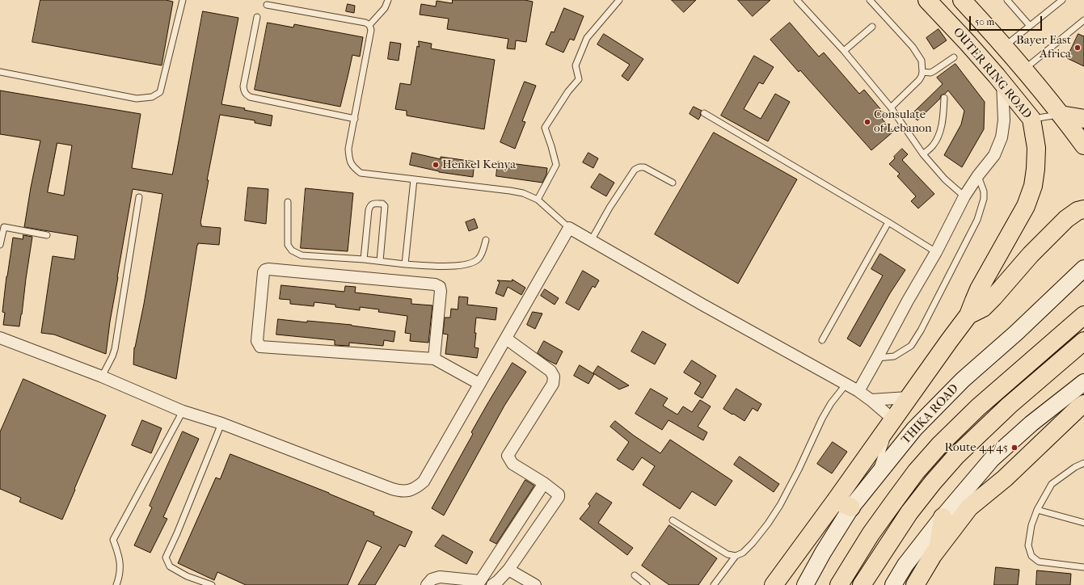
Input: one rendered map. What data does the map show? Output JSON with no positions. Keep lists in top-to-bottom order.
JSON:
{
  "streets": {
    "main road": ["OUTER RING ROAD", "THIKA ROAD"]
  },
  "places": [
    "Bayer East Africa",
    "Consulate of Lebanon",
    "Henkel Kenya",
    "Route 44/45"
  ],
  "scale_bar": "50 m"
}
